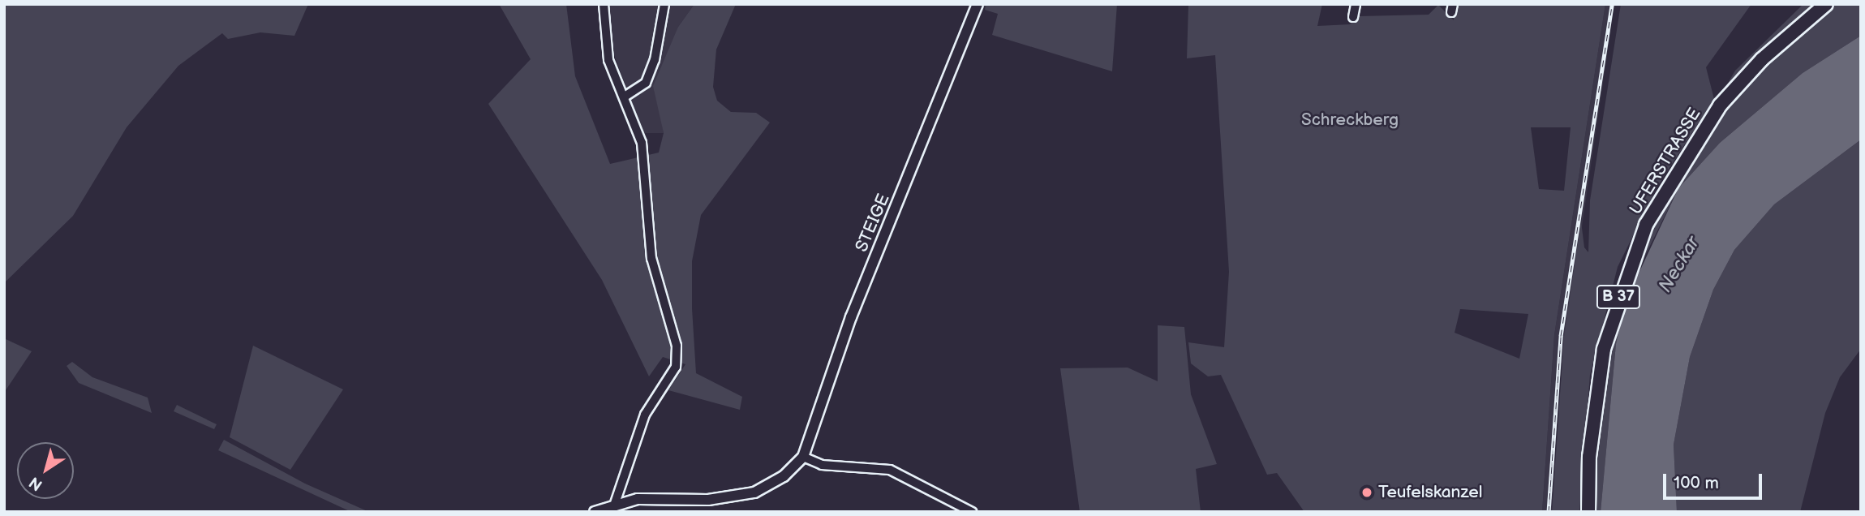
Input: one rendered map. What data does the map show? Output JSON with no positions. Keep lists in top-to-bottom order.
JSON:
{
  "streets": {
    "main road": ["UFERSTRASSE", "B 37"],
    "street": ["STEIGE"]
  },
  "water": ["Neckar"],
  "parks": ["Schreckberg"],
  "places": ["Teufelskanzel"],
  "scale_bar": "100 m",
  "north": "bottom left"
}
